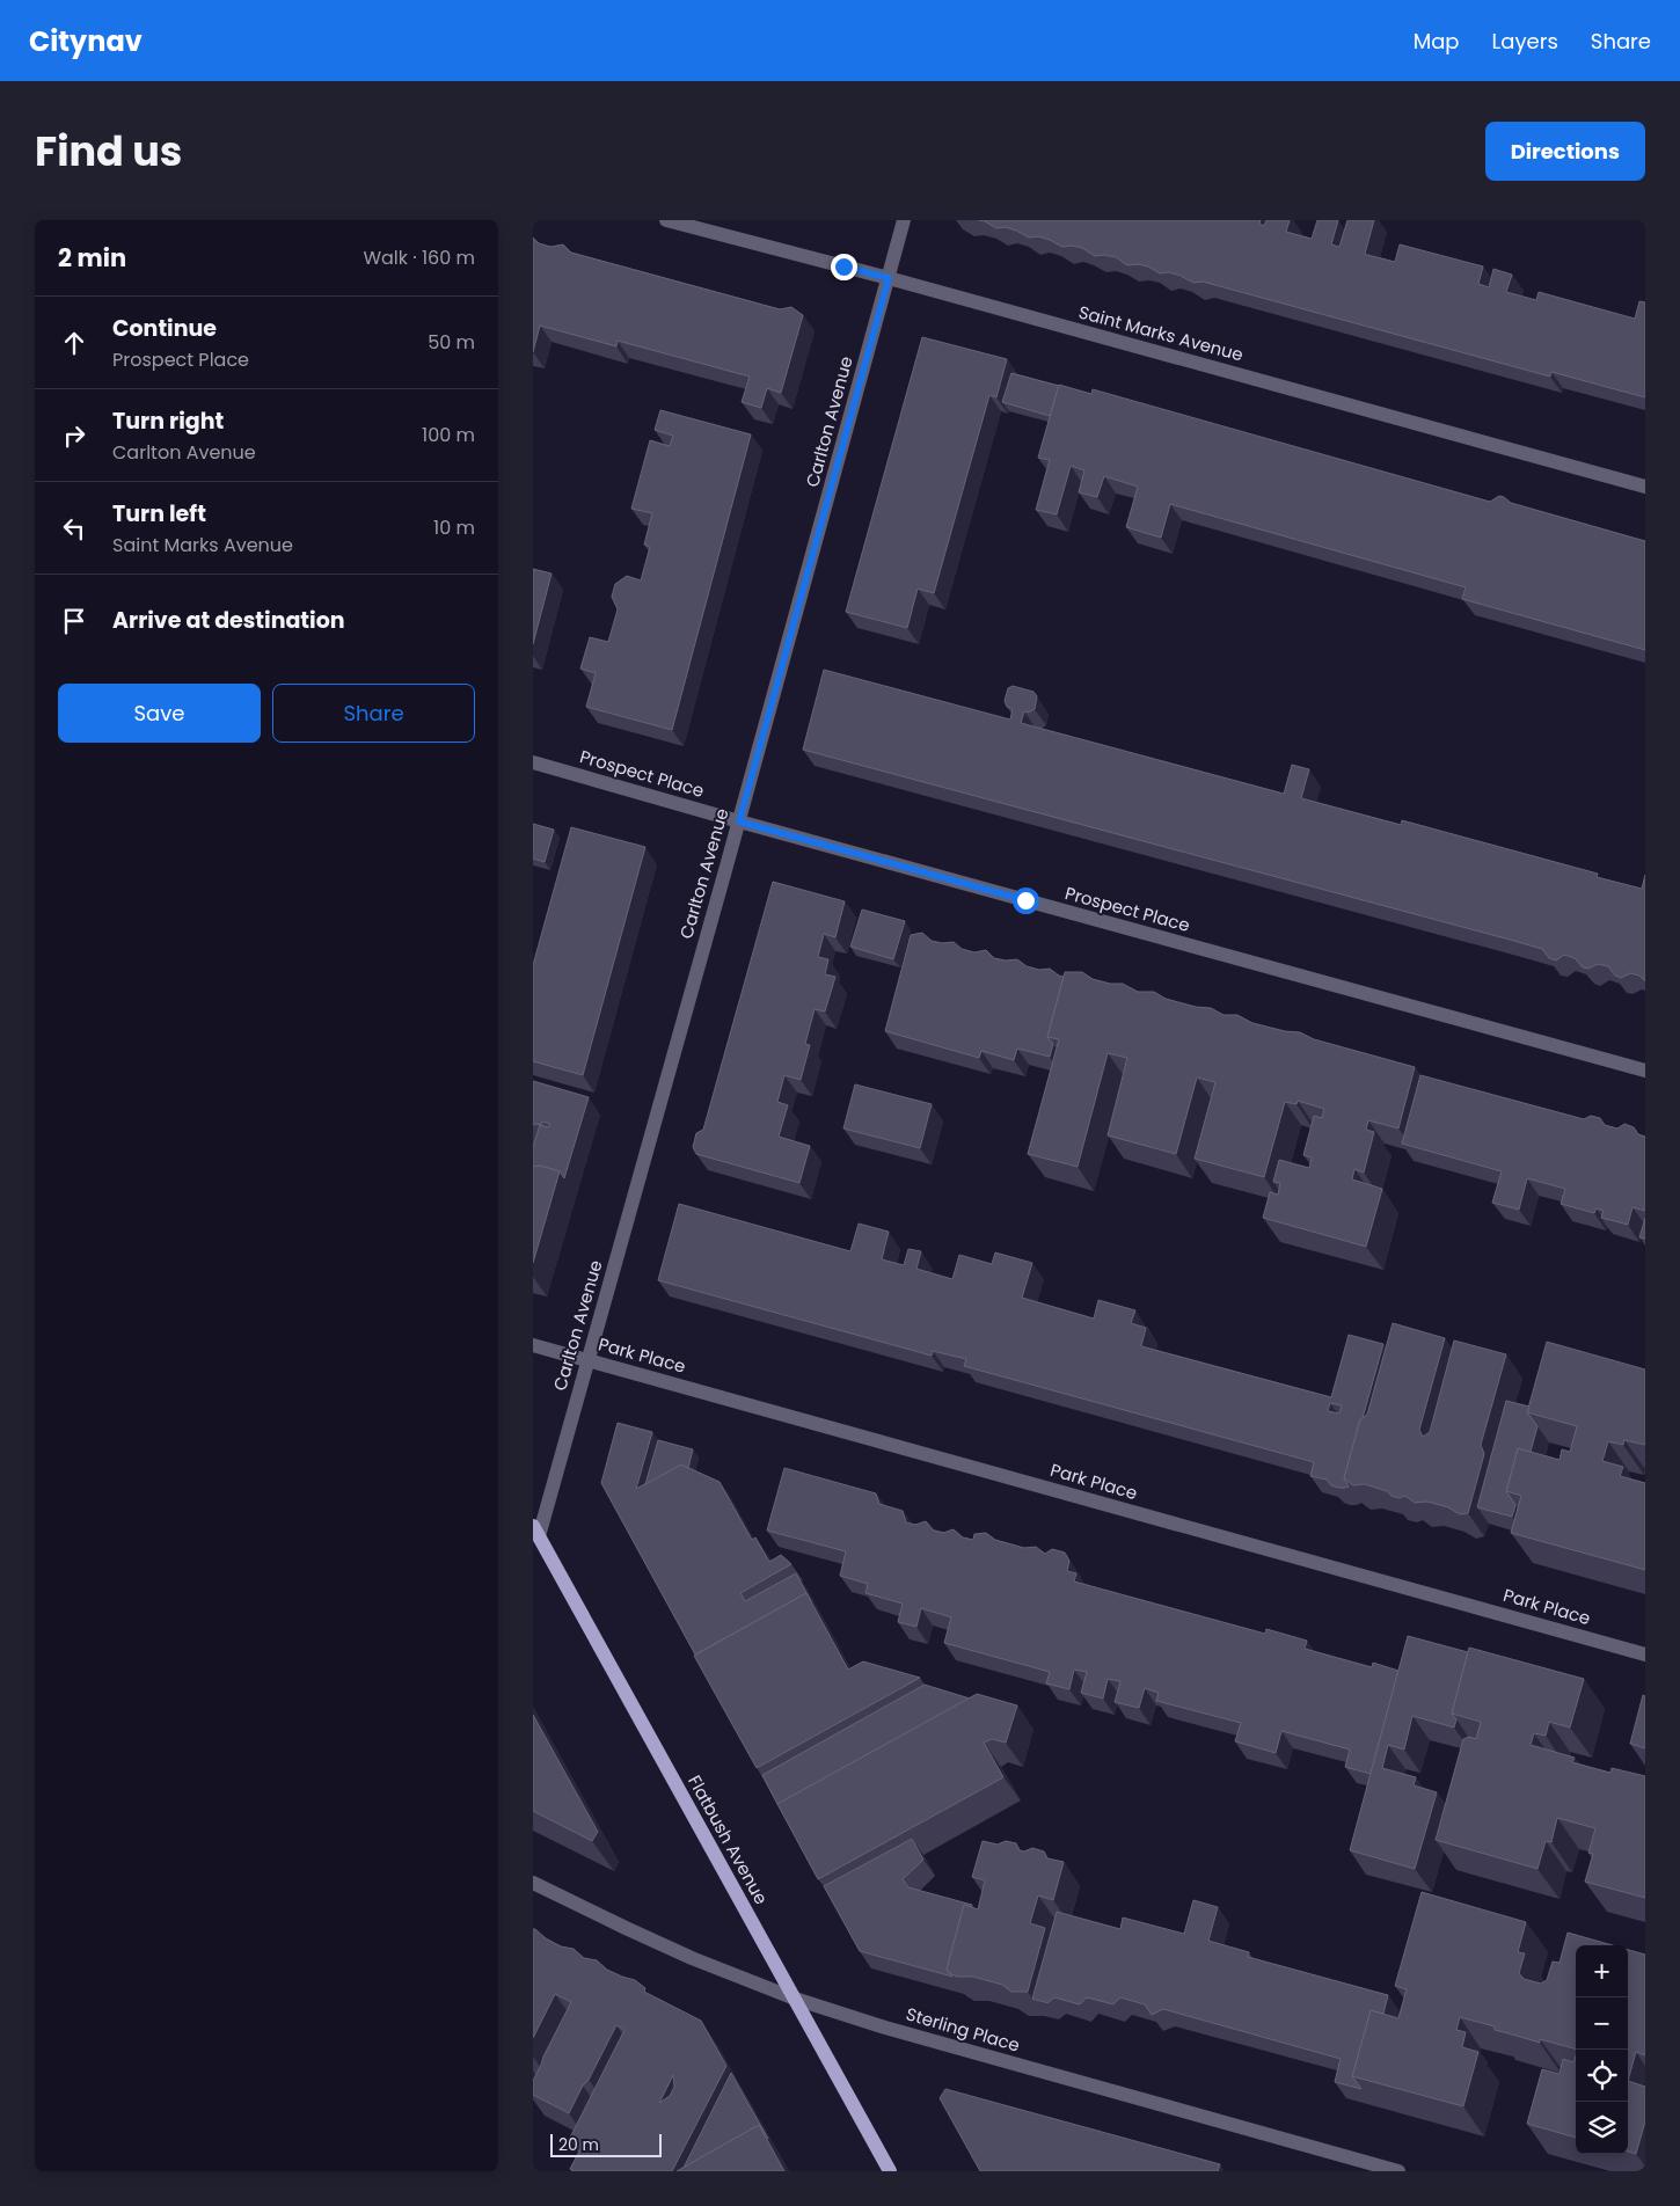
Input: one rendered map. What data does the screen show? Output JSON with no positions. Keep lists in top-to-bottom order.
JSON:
{
  "streets": {
    "main road": ["Flatbush Avenue"],
    "street": [
      "Saint Marks Avenue",
      "Carlton Avenue",
      "Prospect Place",
      "Park Place",
      "Sterling Place"
    ]
  },
  "crossings": [
    ["Saint Marks Avenue", "Carlton Avenue"],
    ["Carlton Avenue", "Prospect Place"],
    ["Carlton Avenue", "Park Place"],
    ["Carlton Avenue", "Flatbush Avenue"],
    ["Flatbush Avenue", "Sterling Place"]
  ],
  "scale_bar": "20 m",
  "page": {
    "header": "Citynav",
    "nav": ["Map", "Layers", "Share"],
    "title": "Find us",
    "buttons": [
      "Directions",
      ["Save", "Share"]
    ],
    "heading": ["2 min", "Walk · 160 m"],
    "list": [
      ["Continue", "Prospect Place", "50 m"],
      ["Turn right", "Carlton Avenue", "100 m"],
      ["Turn left", "Saint Marks Avenue", "10 m"],
      "Arrive at destination"
    ],
    "map_buttons": ["+", "−"],
    "scale": "20 m"
  }
}
